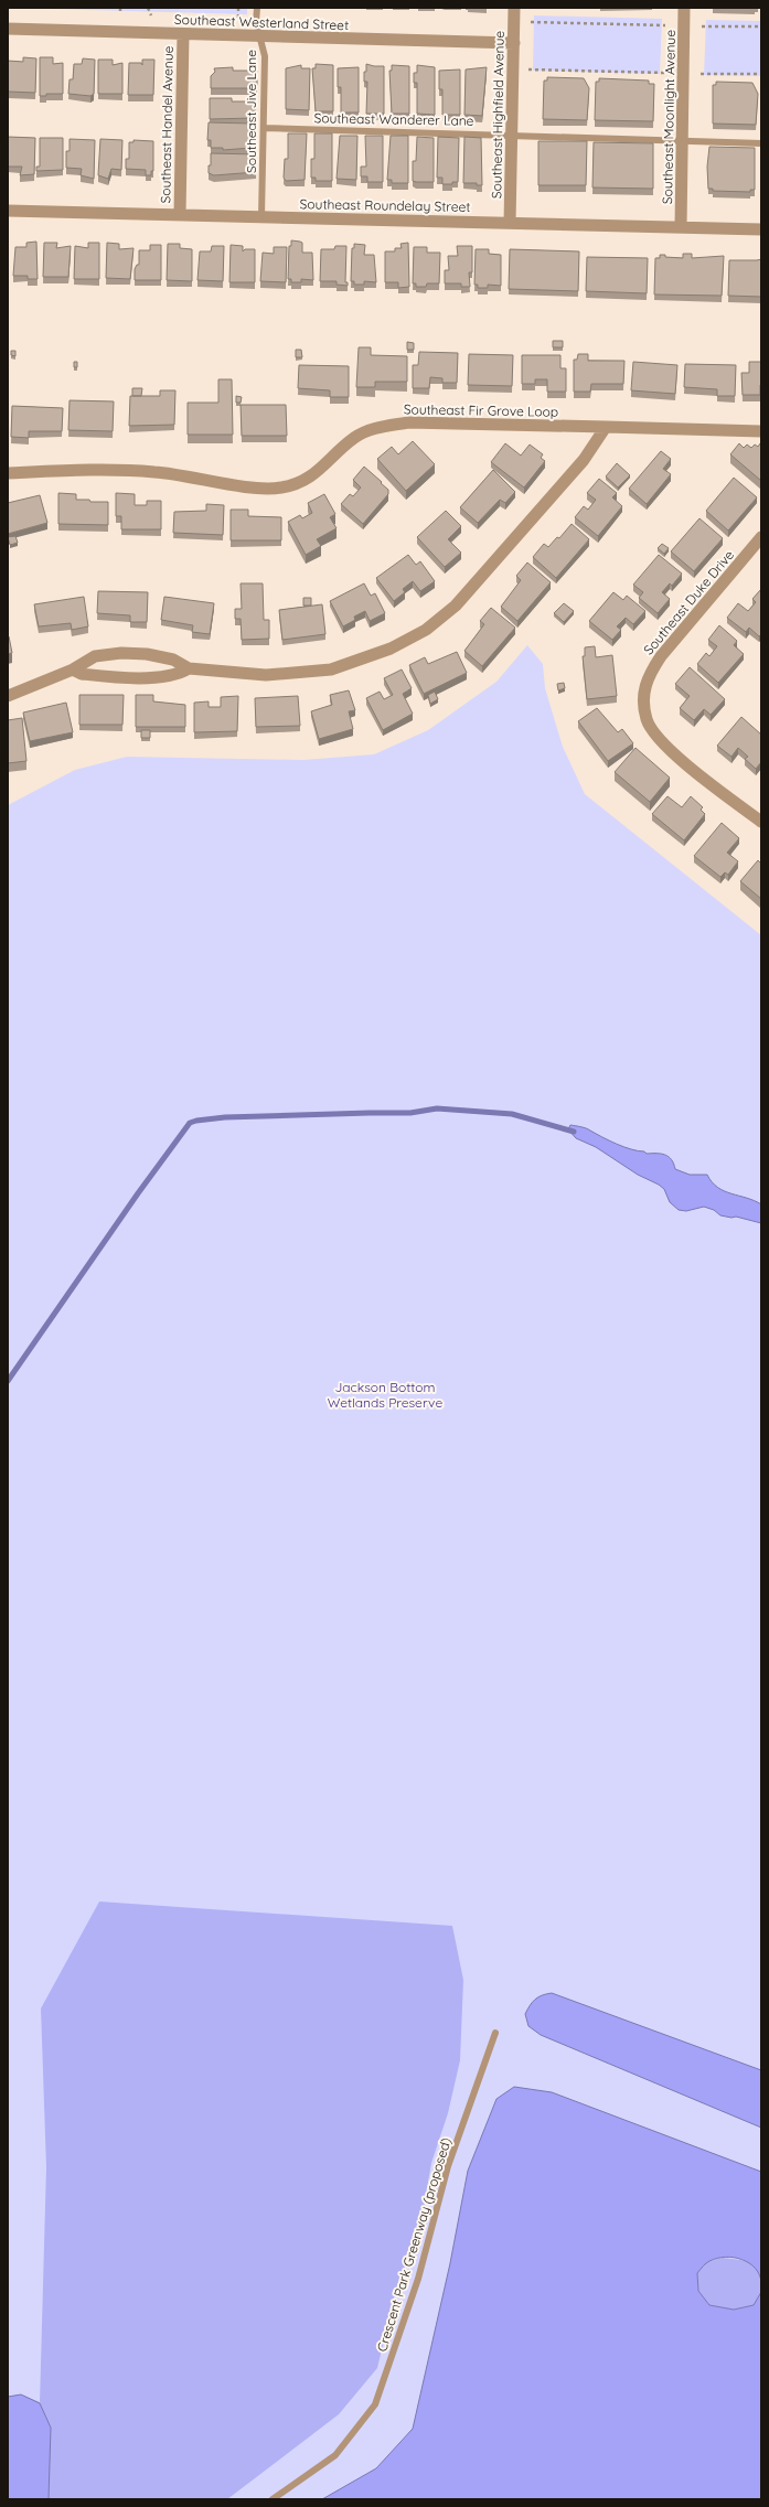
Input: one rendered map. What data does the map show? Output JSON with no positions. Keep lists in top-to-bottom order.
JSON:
{
  "streets": {
    "street": [
      "Southeast Westerland Street",
      "Southeast Highfield Avenue",
      "Southeast Moonlight Avenue",
      "Southeast Handel Avenue",
      "Southeast Roundelay Street",
      "Southeast Fir Grove Loop",
      "Southeast Duke Drive"
    ],
    "lane": ["Southeast Jive Lane", "Southeast Wanderer Lane", "Crescent Park Greenway (proposed)"]
  },
  "crossings": [
    ["Southeast Westerland Street", "Southeast Jive Lane"],
    ["Southeast Westerland Street", "Southeast Highfield Avenue"],
    ["Southeast Westerland Street", "Southeast Handel Avenue"],
    ["Southeast Jive Lane", "Southeast Wanderer Lane"],
    ["Southeast Jive Lane", "Southeast Roundelay Street"],
    ["Southeast Highfield Avenue", "Southeast Wanderer Lane"],
    ["Southeast Highfield Avenue", "Southeast Roundelay Street"],
    ["Southeast Moonlight Avenue", "Southeast Wanderer Lane"],
    ["Southeast Moonlight Avenue", "Southeast Roundelay Street"],
    ["Southeast Handel Avenue", "Southeast Roundelay Street"]
  ],
  "parks": ["Jackson Bottom Wetlands Preserve"]
}
